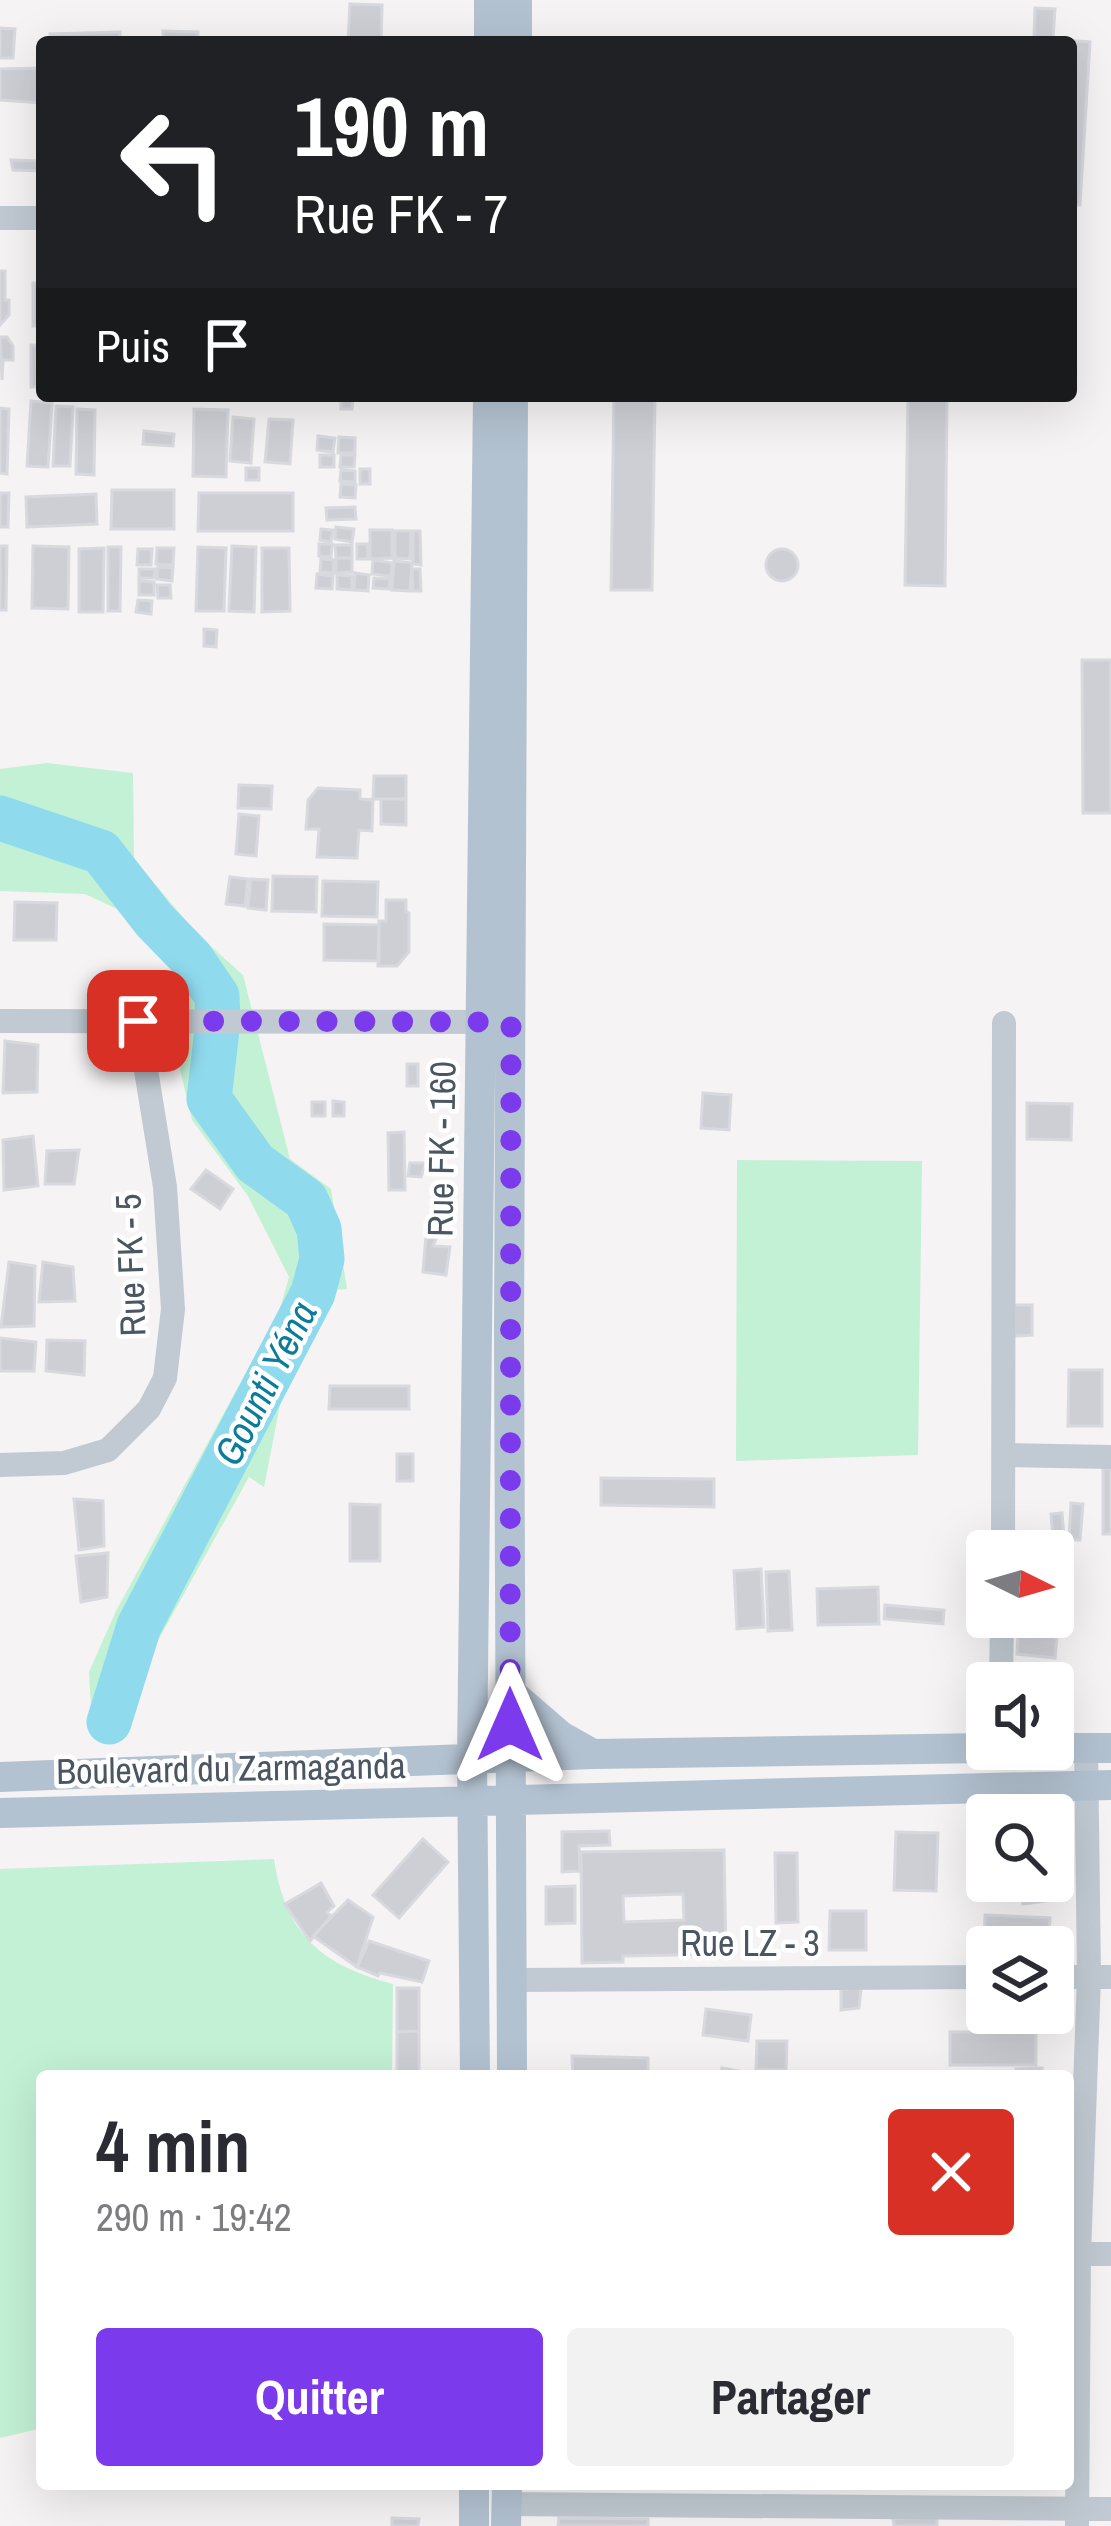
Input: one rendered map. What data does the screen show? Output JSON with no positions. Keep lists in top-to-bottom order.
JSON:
{
  "streets": {
    "main road": ["Rue FK - 160", "Boulevard du Zarmaganda"],
    "street": ["Rue FK - 5", "Rue LZ - 3"]
  },
  "crossings": [
    ["Rue FK - 160", "Boulevard du Zarmaganda"],
    ["Rue FK - 160", "Rue LZ - 3"]
  ],
  "water": ["Gounti Yéna"],
  "north": "right",
  "page": {
    "turn": ["190 m", "Rue FK - 7"],
    "then": "Puis",
    "heading": ["4 min", "290 m · 19:42"],
    "buttons": ["Quitter", "Partager"]
  }
}
